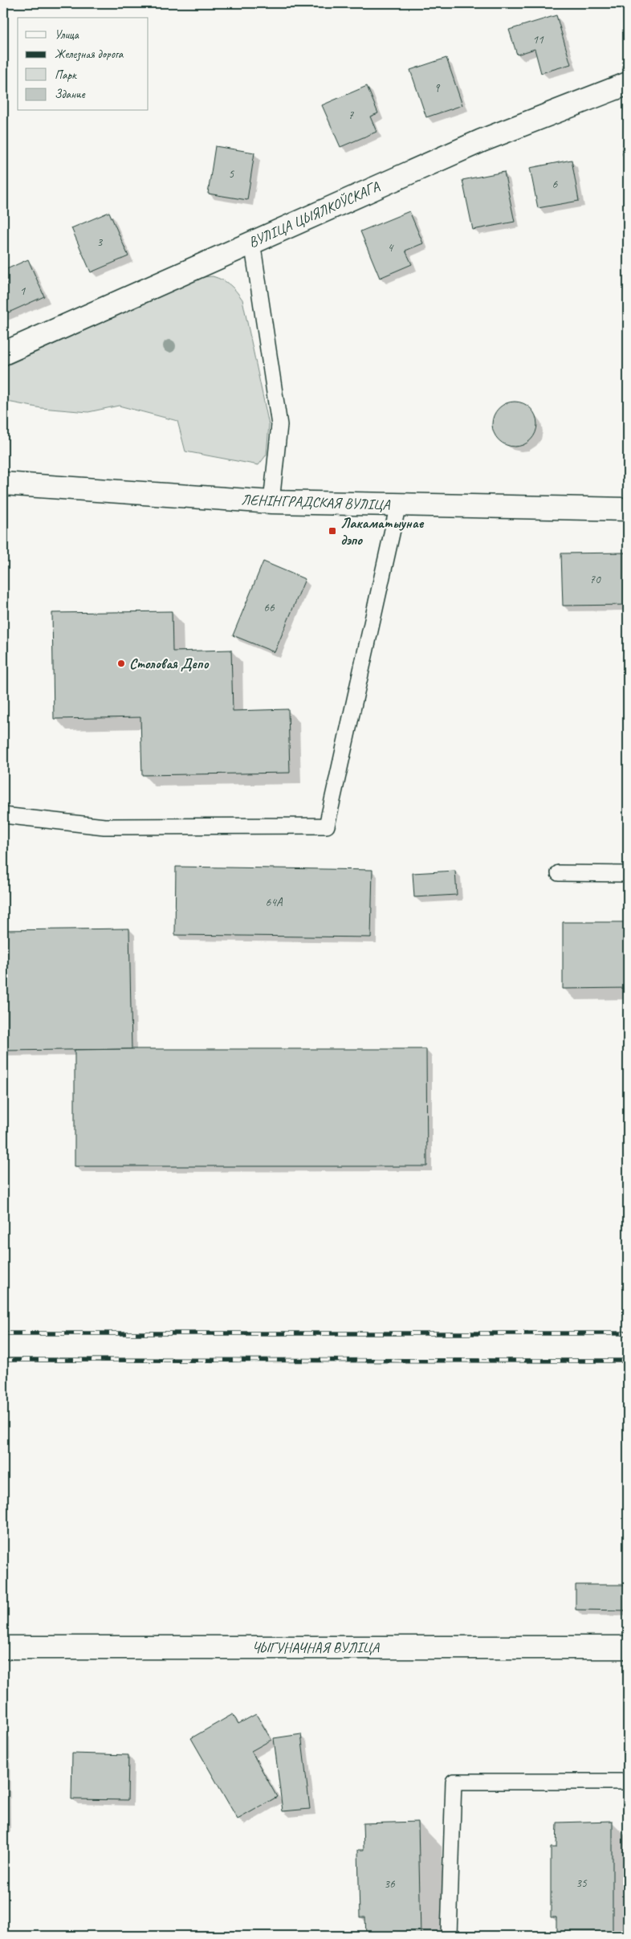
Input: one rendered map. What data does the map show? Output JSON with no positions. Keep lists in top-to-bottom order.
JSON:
{
  "streets": {
    "street": ["ВУЛІЦА ЦЫЯЛКОЎСКАГА", "ЛЕНІНГРАДСКАЯ ВУЛІЦА", "ЧЫГУНАЧНАЯ ВУЛІЦА"]
  },
  "places": {
    "transit": ["Лакаматыунае дэпо"],
    "other": ["Столовая Депо"]
  },
  "house_numbers": [
    "11",
    "9",
    "7",
    "5",
    "6",
    "3",
    "4",
    "1",
    "70",
    "66",
    "64А",
    "35",
    "36"
  ],
  "legend": [
    "Улица",
    "Железная дорога",
    "Парк",
    "Здание"
  ]
}
